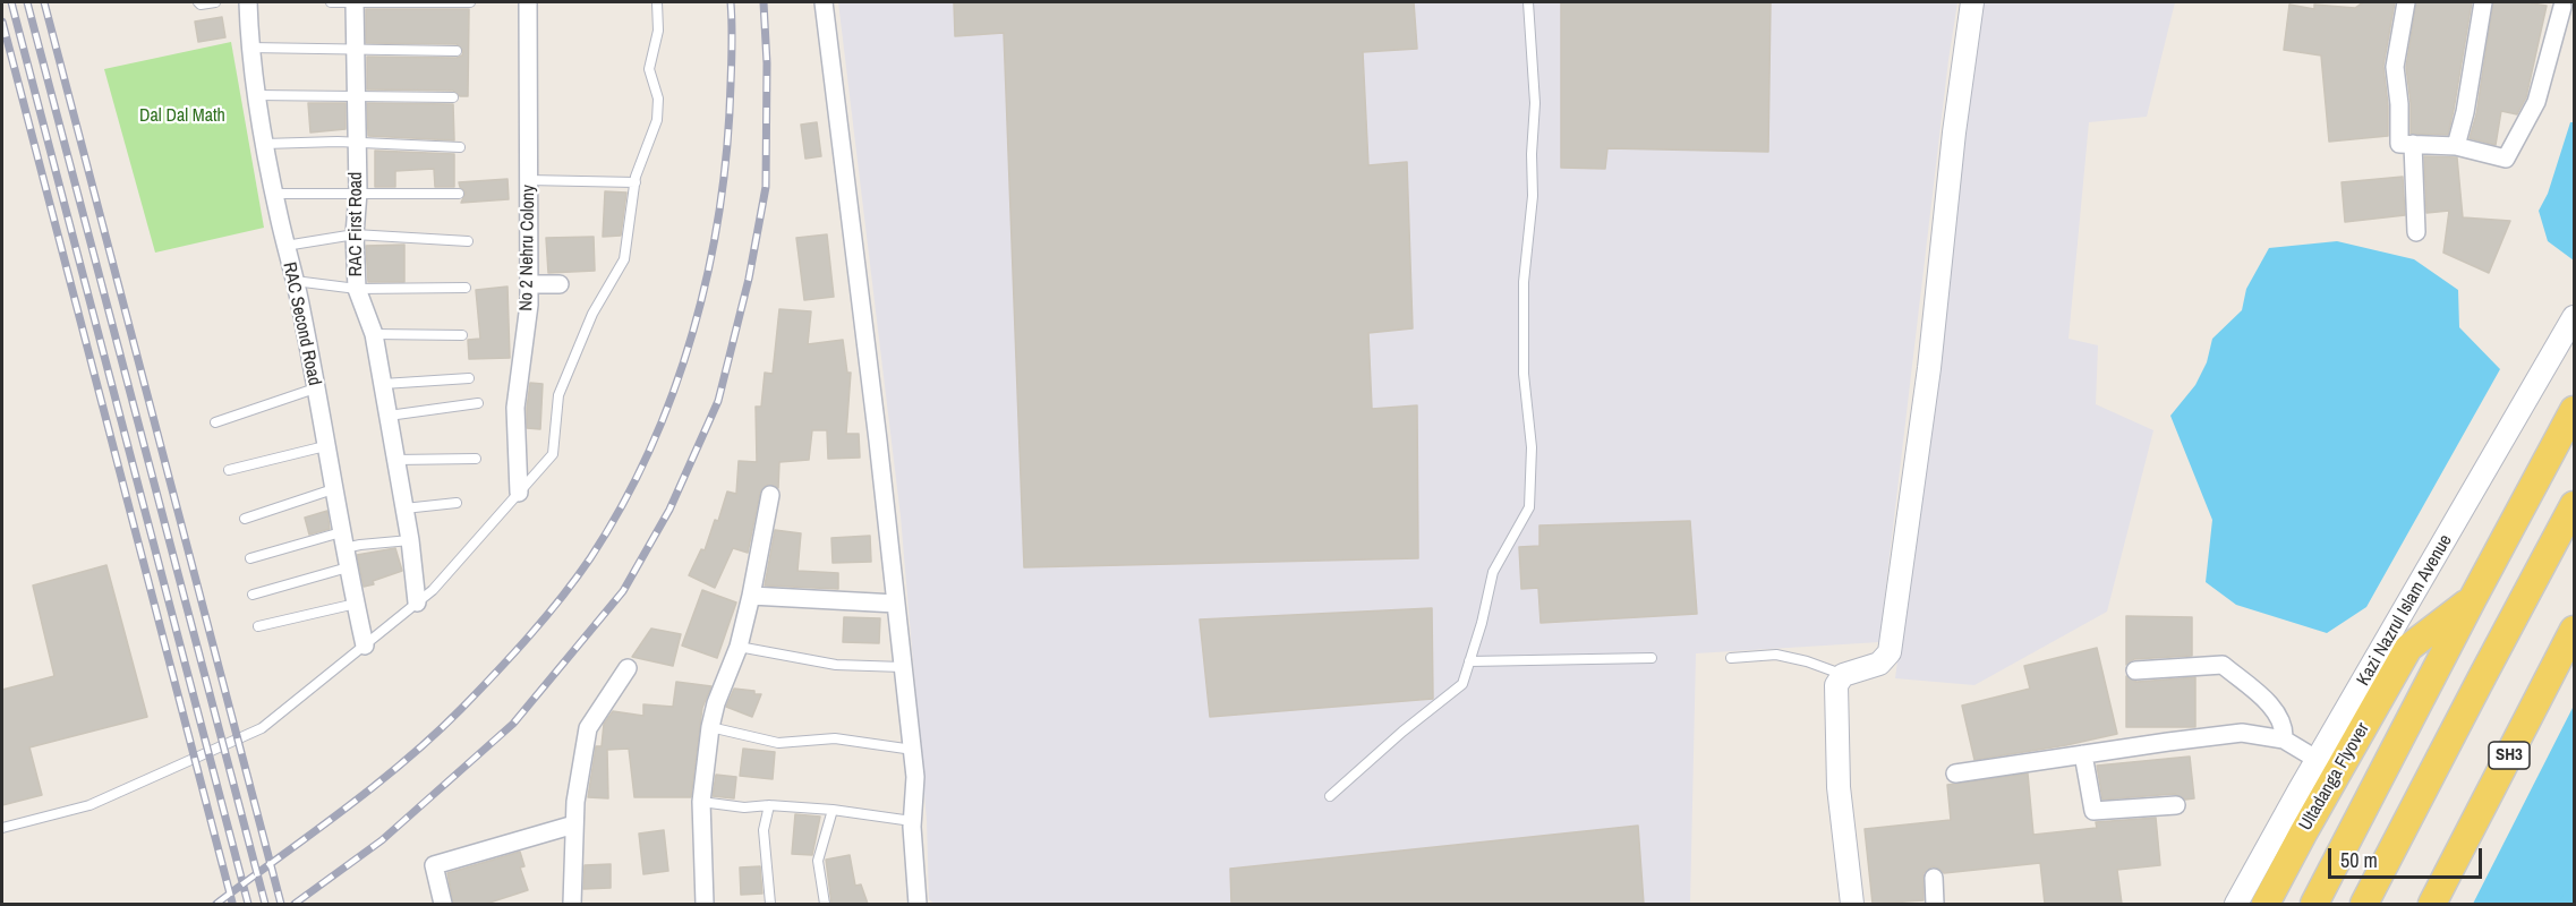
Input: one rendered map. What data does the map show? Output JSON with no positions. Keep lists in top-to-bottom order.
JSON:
{
  "streets": {
    "main road": ["SH3", "Ultadanga Flyover"],
    "street": [
      "RAC First Road",
      "No 2 Nehru Colony",
      "RAC Second Road",
      "Kazi Nazrul Islam Avenue"
    ]
  },
  "parks": ["Dal Dal Math"],
  "scale_bar": "50 m"
}
